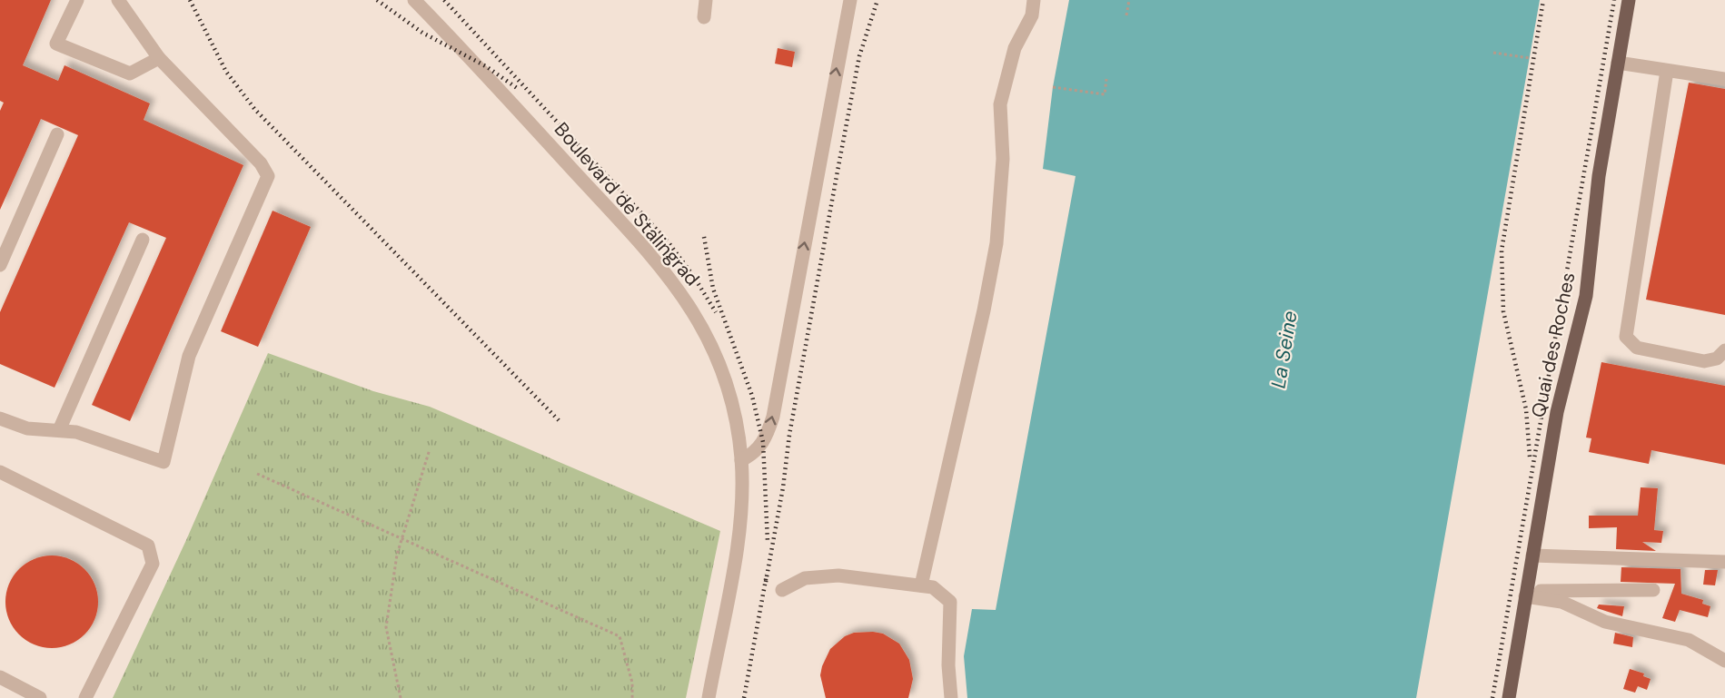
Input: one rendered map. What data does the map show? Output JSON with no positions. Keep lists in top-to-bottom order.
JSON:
{
  "streets": {
    "main road": ["Quai des Roches"],
    "street": ["Boulevard de Stalingrad"]
  },
  "water": ["La Seine"]
}
